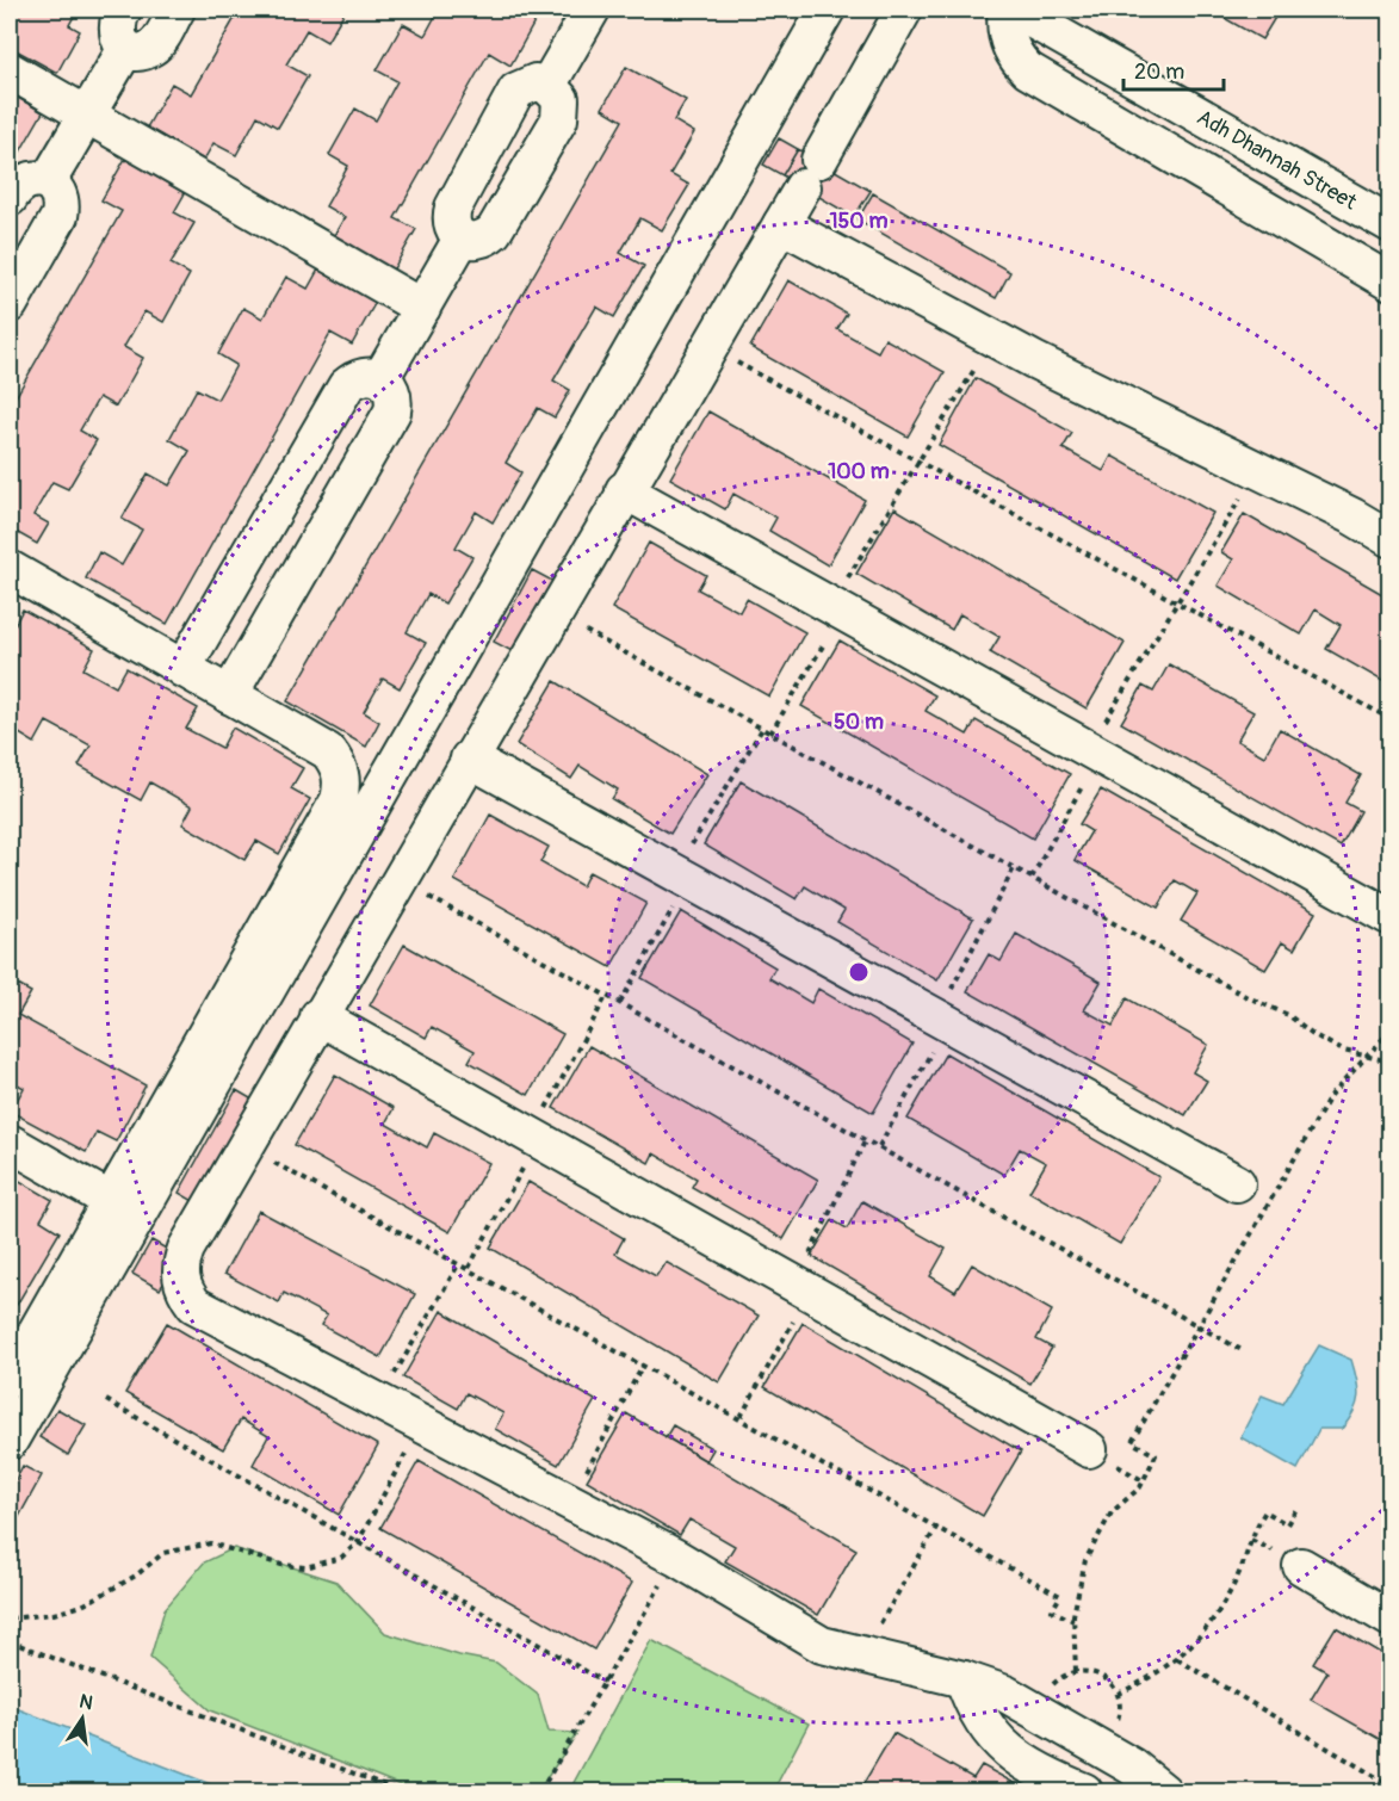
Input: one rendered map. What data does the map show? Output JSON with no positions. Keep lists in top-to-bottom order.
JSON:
{
  "streets": {
    "street": ["Adh Dhannah Street"]
  },
  "scale_bar": "20 m",
  "north": "top",
  "rings": ["150 m", "100 m", "50 m"]
}
